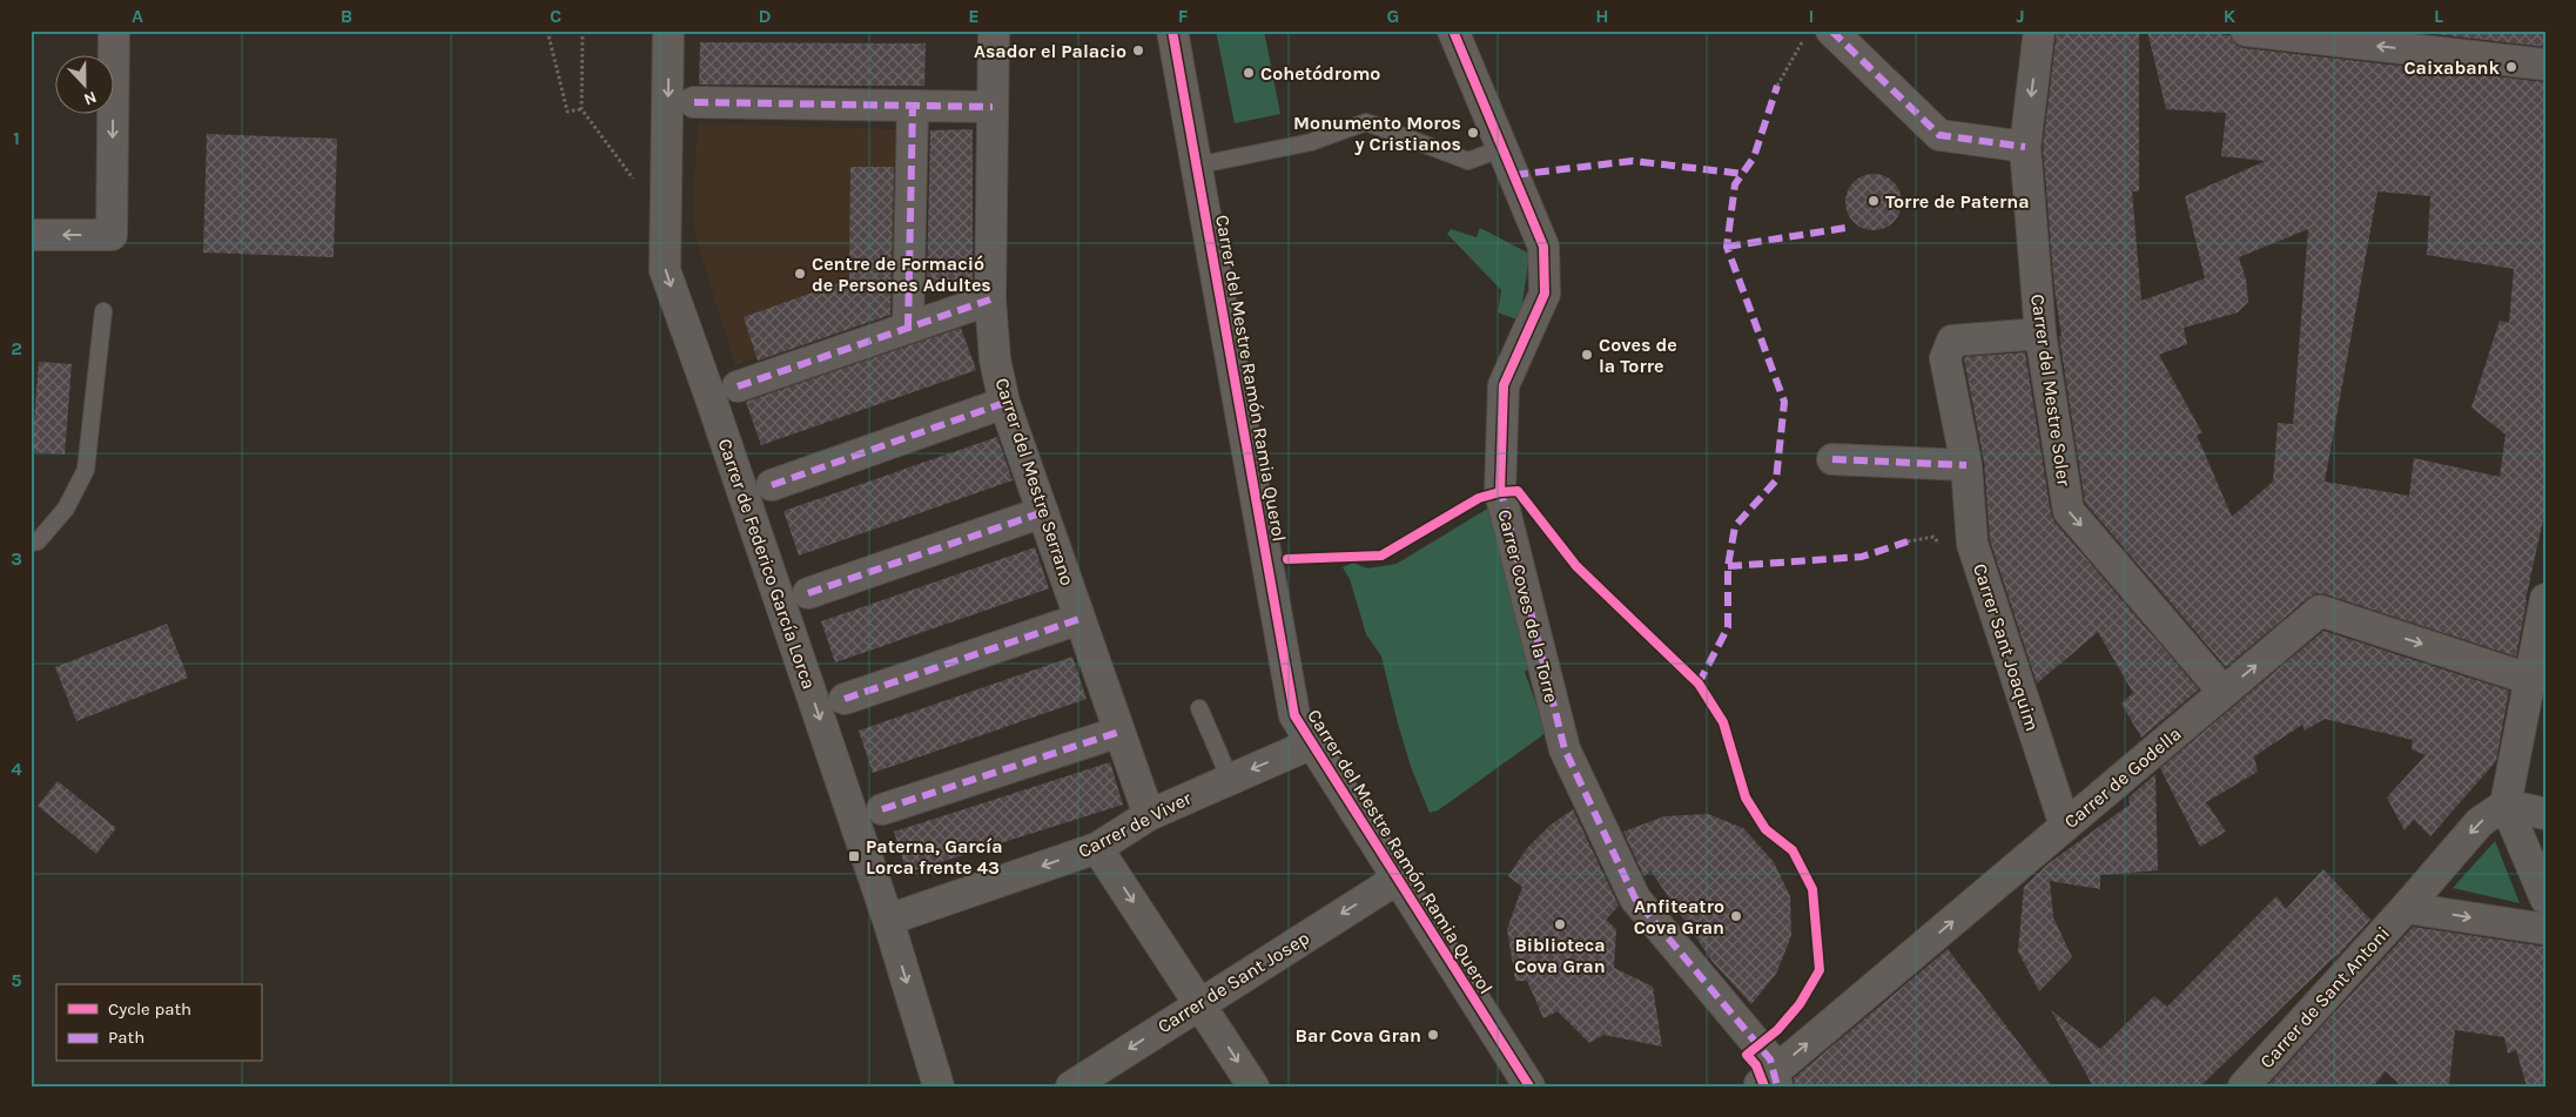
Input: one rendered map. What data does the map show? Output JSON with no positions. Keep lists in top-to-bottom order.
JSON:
{
  "streets": {
    "street": [
      "Carrer del Mestre Ramón Ramia Querol",
      "Carrer del Mestre Soler",
      "Carrer del Mestre Serrano",
      "Carrer de Federico García Lorca",
      "Carrer Coves de la Torre",
      "Carrer Sant Joaquim",
      "Carrer de Godella",
      "Carrer de Viver",
      "Carrer de Sant Josep",
      "Carrer de Sant Antoni"
    ]
  },
  "crossings": [
    ["Carrer del Mestre Ramón Ramia Querol", "Carrer de Viver"],
    ["Carrer del Mestre Ramón Ramia Querol", "Carrer de Sant Josep"],
    ["Carrer del Mestre Soler", "Carrer Sant Joaquim"],
    ["Carrer del Mestre Soler", "Carrer de Godella"],
    ["Carrer del Mestre Serrano", "Carrer de Viver"],
    ["Carrer de Federico García Lorca", "Carrer de Viver"],
    ["Carrer Coves de la Torre", "Carrer de Godella"],
    ["Carrer Sant Joaquim", "Carrer de Godella"]
  ],
  "one_way": [
    "Carrer del Mestre Soler",
    "Carrer de Godella",
    "Carrer de Sant Josep",
    "Carrer de Sant Antoni"
  ],
  "places": {
    "other": [
      "Asador el Palacio",
      "Caixabank",
      "Cohetódromo",
      "Monumento Moros y Cristianos",
      "Torre de Paterna",
      "Centre de Formació de Persones Adultes",
      "Coves de la Torre",
      "Anfiteatro Cova Gran",
      "Biblioteca Cova Gran",
      "Bar Cova Gran"
    ],
    "transit": ["Paterna, García Lorca frente 43"]
  },
  "legend": ["Cycle path", "Path"],
  "north": "bottom",
  "grid": {
    "columns": [
      "A",
      "B",
      "C",
      "D",
      "E",
      "F",
      "G",
      "H",
      "I",
      "J",
      "K",
      "L"
    ],
    "rows": [
      "1",
      "2",
      "3",
      "4",
      "5"
    ]
  }
}
